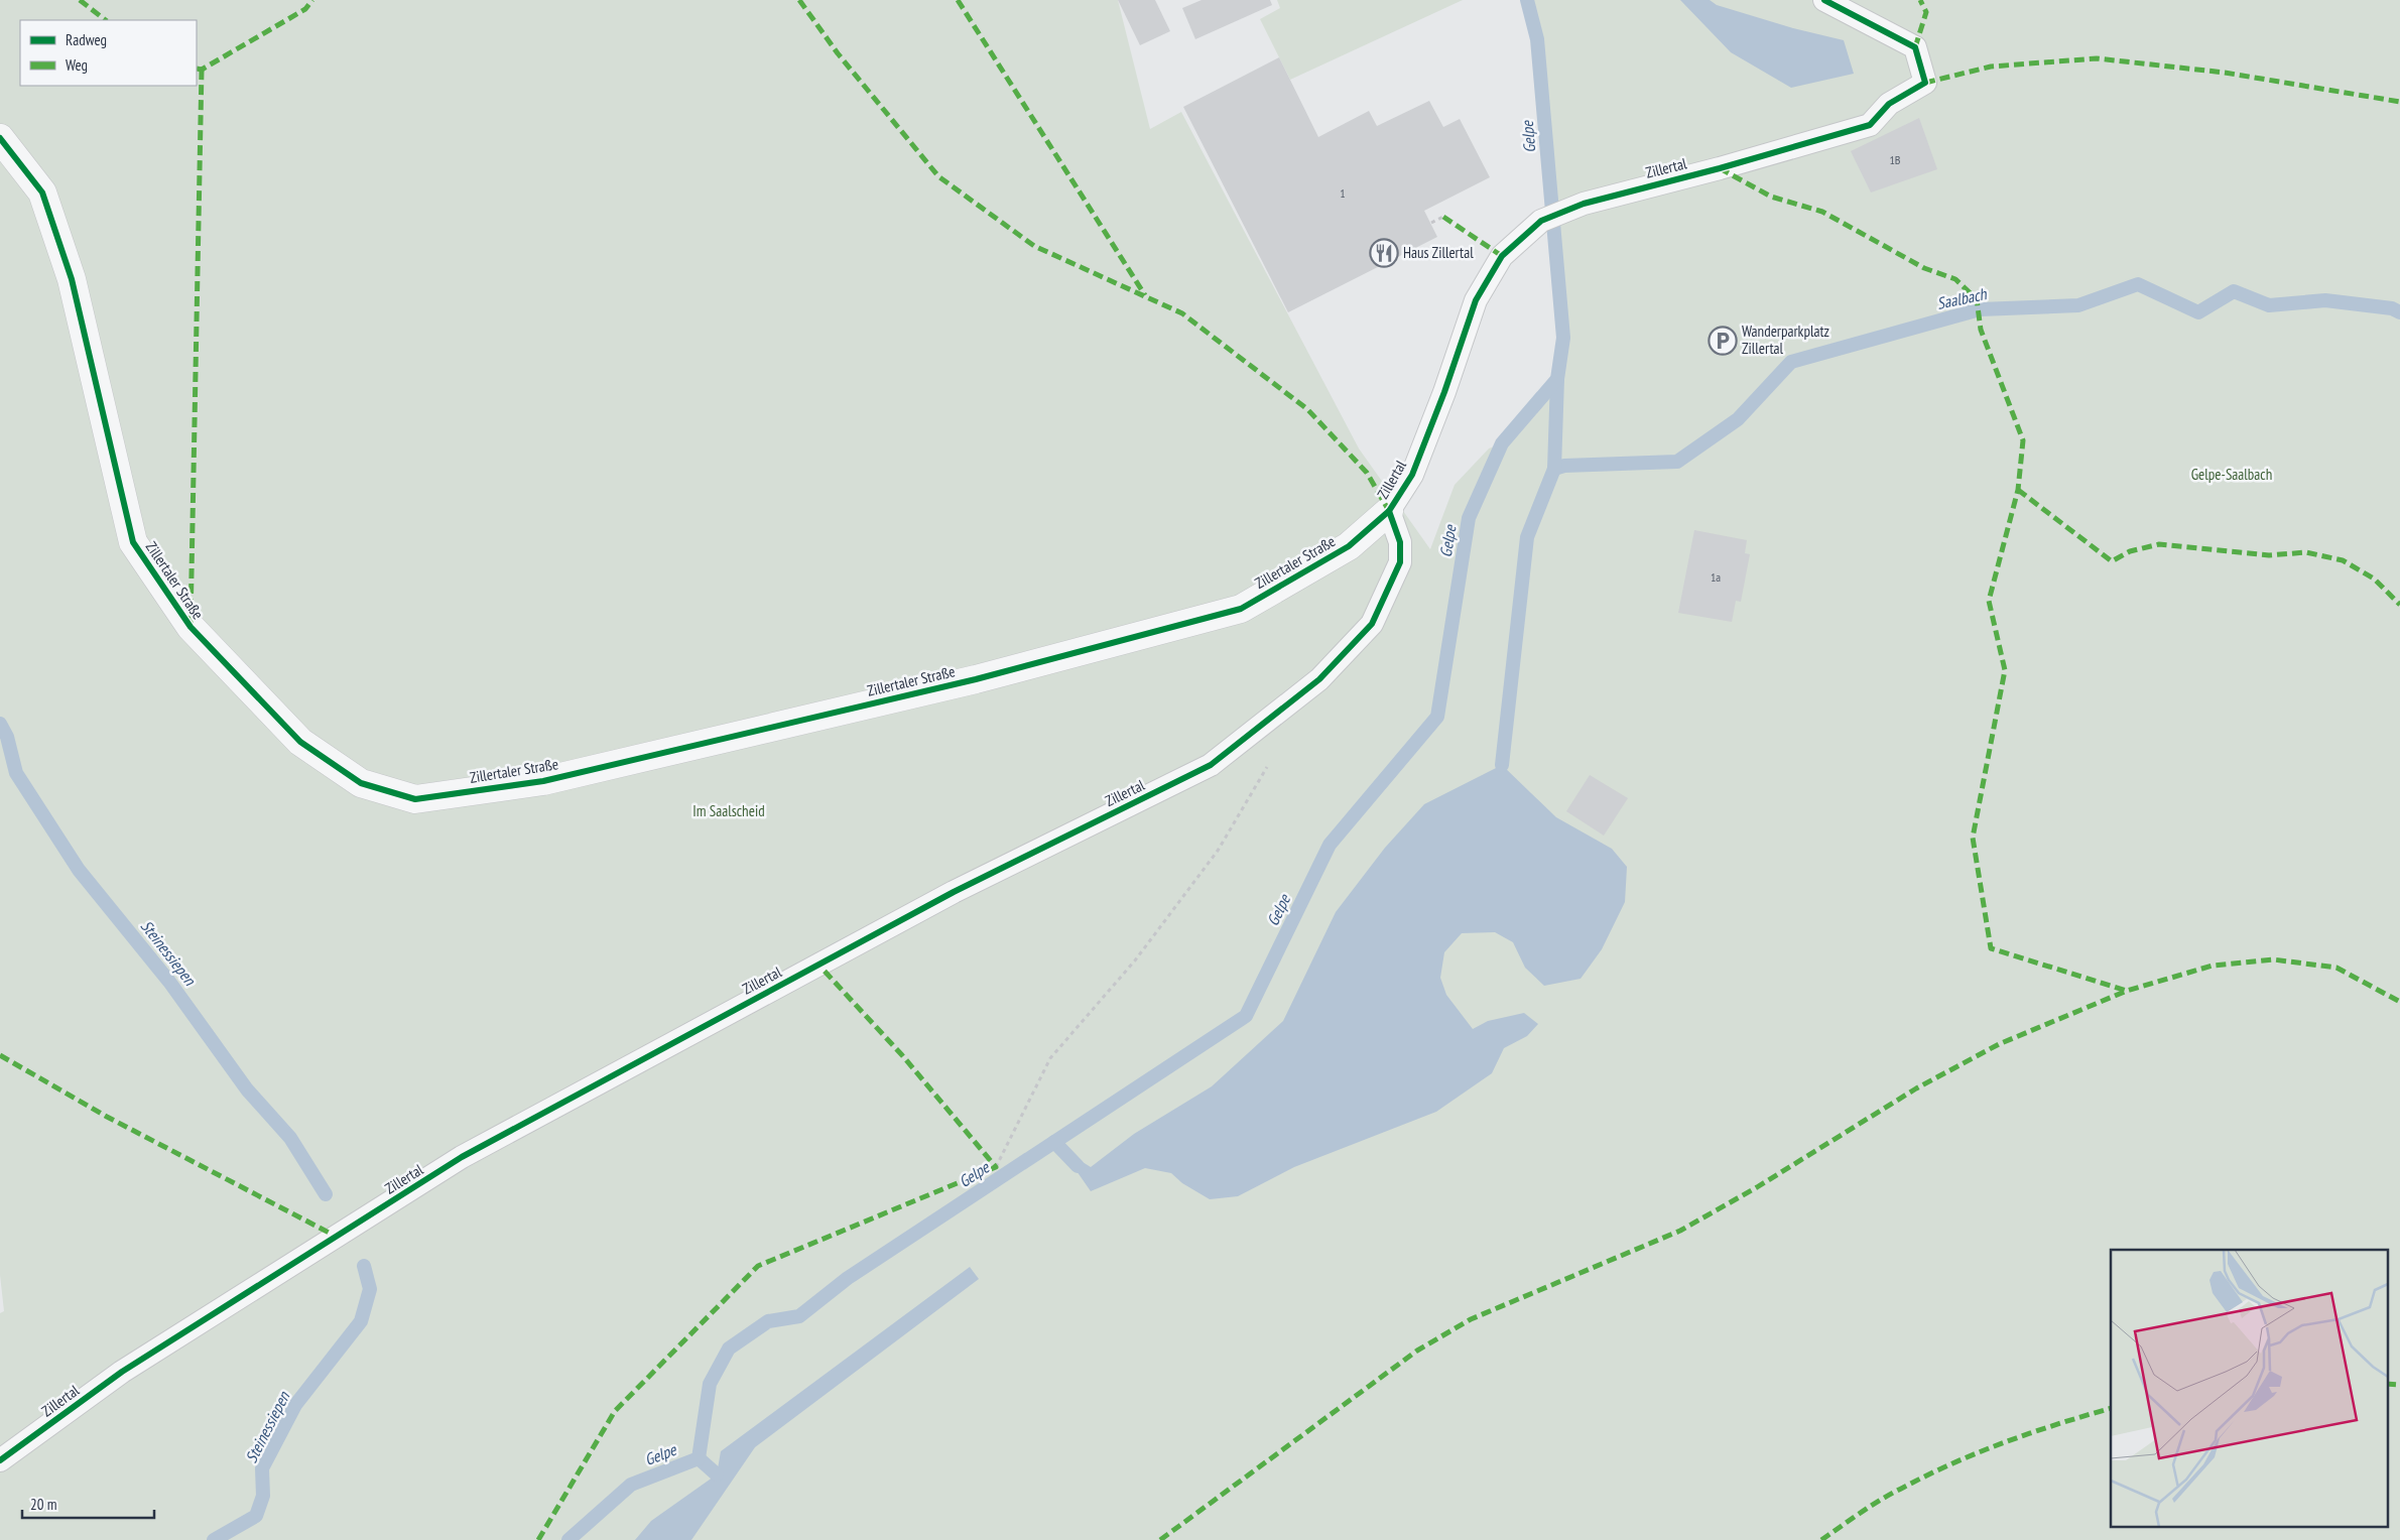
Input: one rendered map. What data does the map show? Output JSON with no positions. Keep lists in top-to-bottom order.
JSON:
{
  "streets": {
    "street": ["Zillertaler Straße"],
    "lane": ["Zillertal"]
  },
  "crossings": [
    ["Zillertal", "Zillertaler Straße"]
  ],
  "water": ["Gelpe", "Saalbach", "Steinessiepen"],
  "parks": ["Gelpe-Saalbach", "Im Saalscheid"],
  "places": {
    "restaurant": ["Haus Zillertal"],
    "parking": ["Wanderparkplatz Zillertal"]
  },
  "house_numbers": ["1B", "1", "1a"],
  "legend": ["Radweg", "Weg"],
  "scale_bar": "20 m"
}
